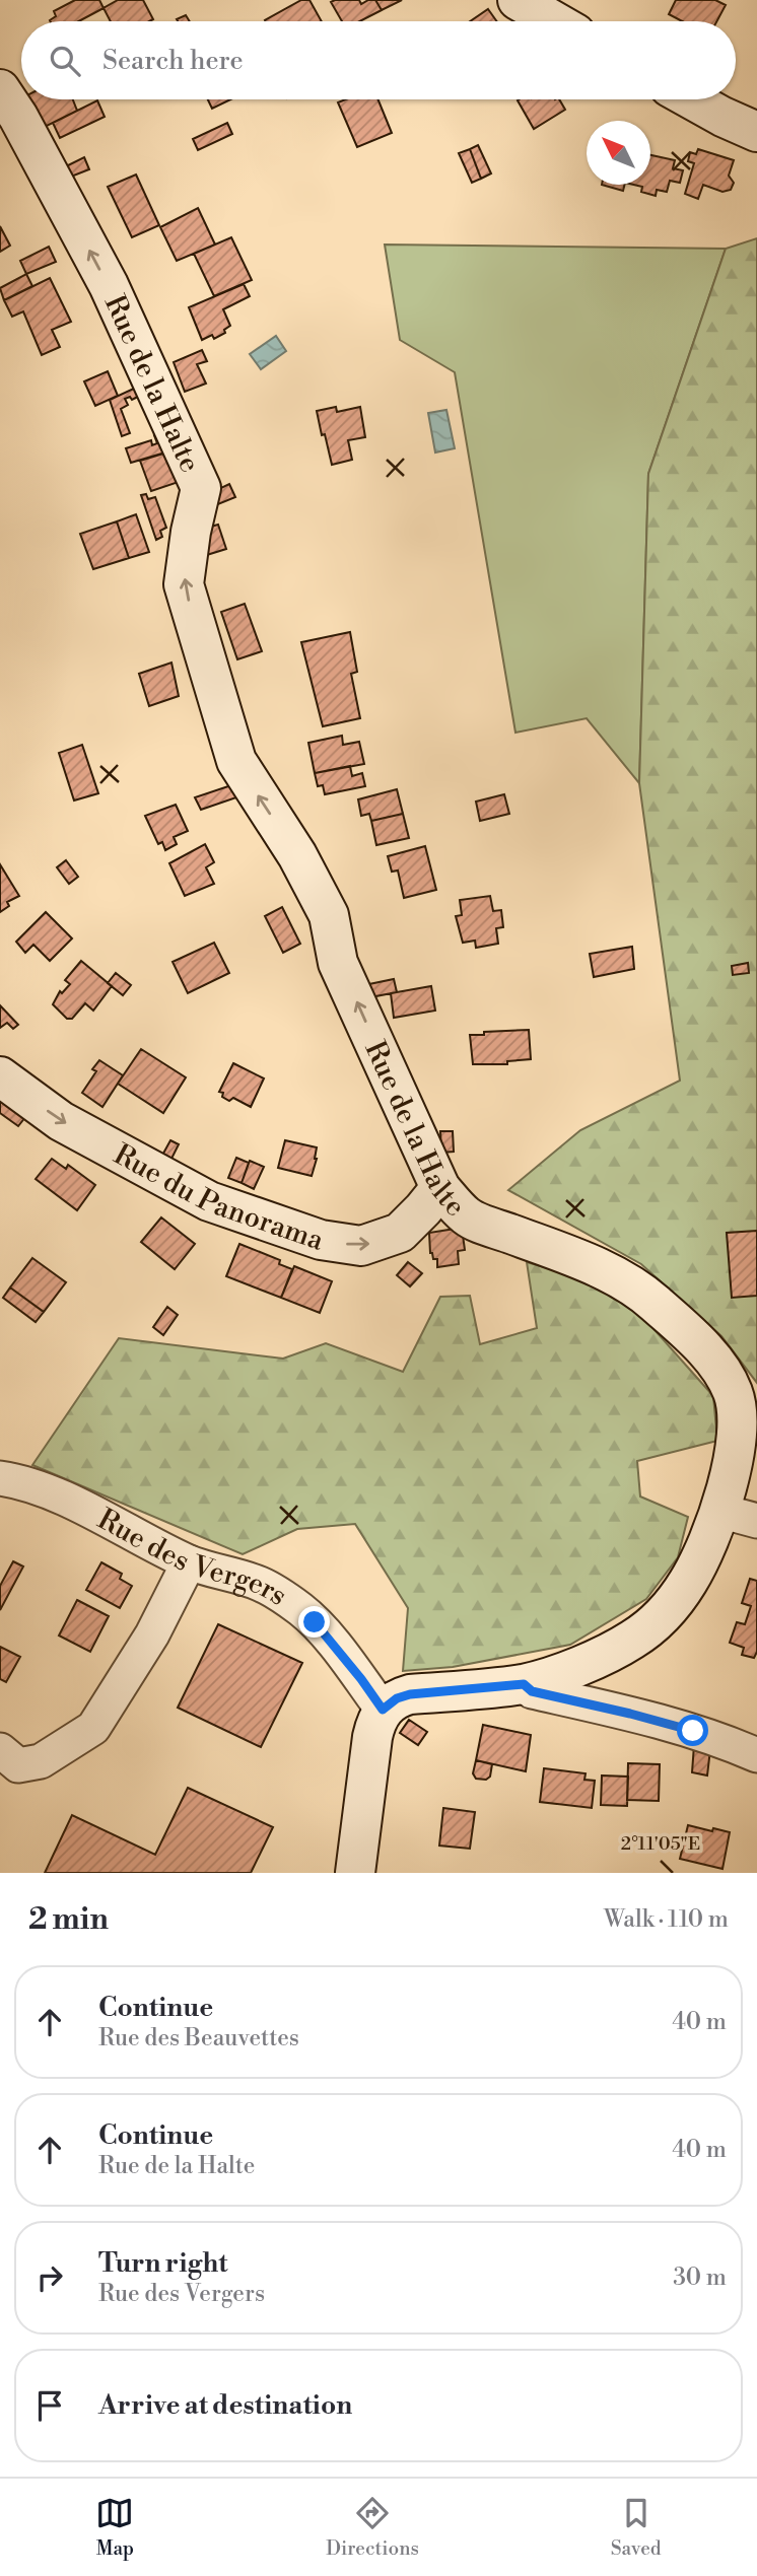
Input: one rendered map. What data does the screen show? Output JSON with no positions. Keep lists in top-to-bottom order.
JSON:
{
  "streets": {
    "street": ["Rue de la Halte", "Rue du Panorama", "Rue des Vergers"]
  },
  "crossings": [
    ["Rue de la Halte", "Rue du Panorama"],
    ["Rue de la Halte", "Rue des Vergers"]
  ],
  "one_way": ["Rue de la Halte", "Rue du Panorama"],
  "north": "top left",
  "page": {
    "search": "Search here",
    "heading": ["2 min", "Walk · 110 m"],
    "list": [
      ["Continue", "Rue des Beauvettes", "40 m"],
      ["Continue", "Rue de la Halte", "40 m"],
      ["Turn right", "Rue des Vergers", "30 m"],
      "Arrive at destination"
    ],
    "nav": ["Map", "Directions", "Saved"]
  },
  "coordinates": ["2°11'05\"E"]
}
